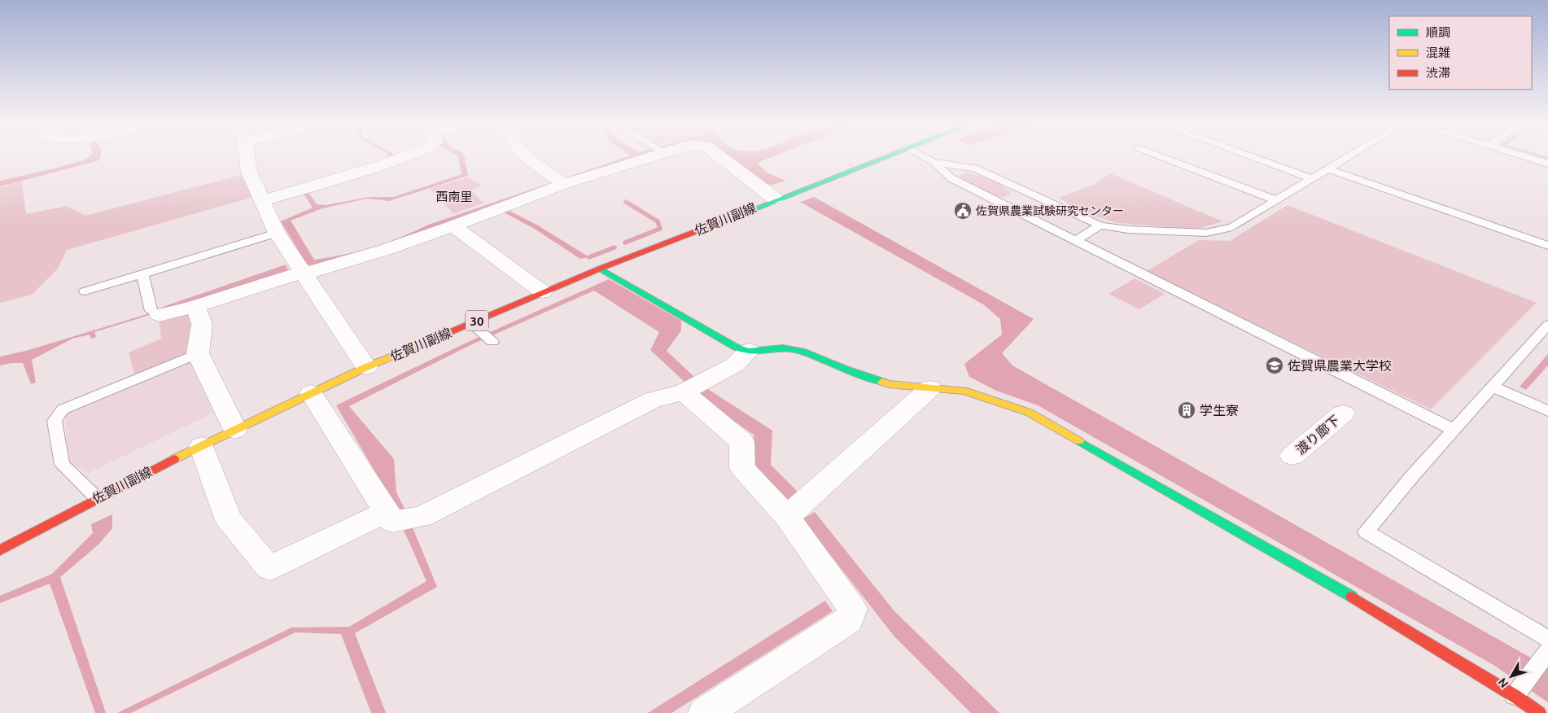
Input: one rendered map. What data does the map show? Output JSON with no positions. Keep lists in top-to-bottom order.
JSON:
{
  "streets": {
    "main road": ["佐賀川副線", "30"],
    "street": ["渡り廊下"]
  },
  "districts": ["西南里"],
  "places": {
    "public building": ["佐賀県農業試験研究センター"],
    "school or university": ["佐賀県農業大学校"],
    "building": ["学生寮"]
  },
  "legend": ["順調", "混雑", "渋滞"],
  "north": "bottom left"
}
